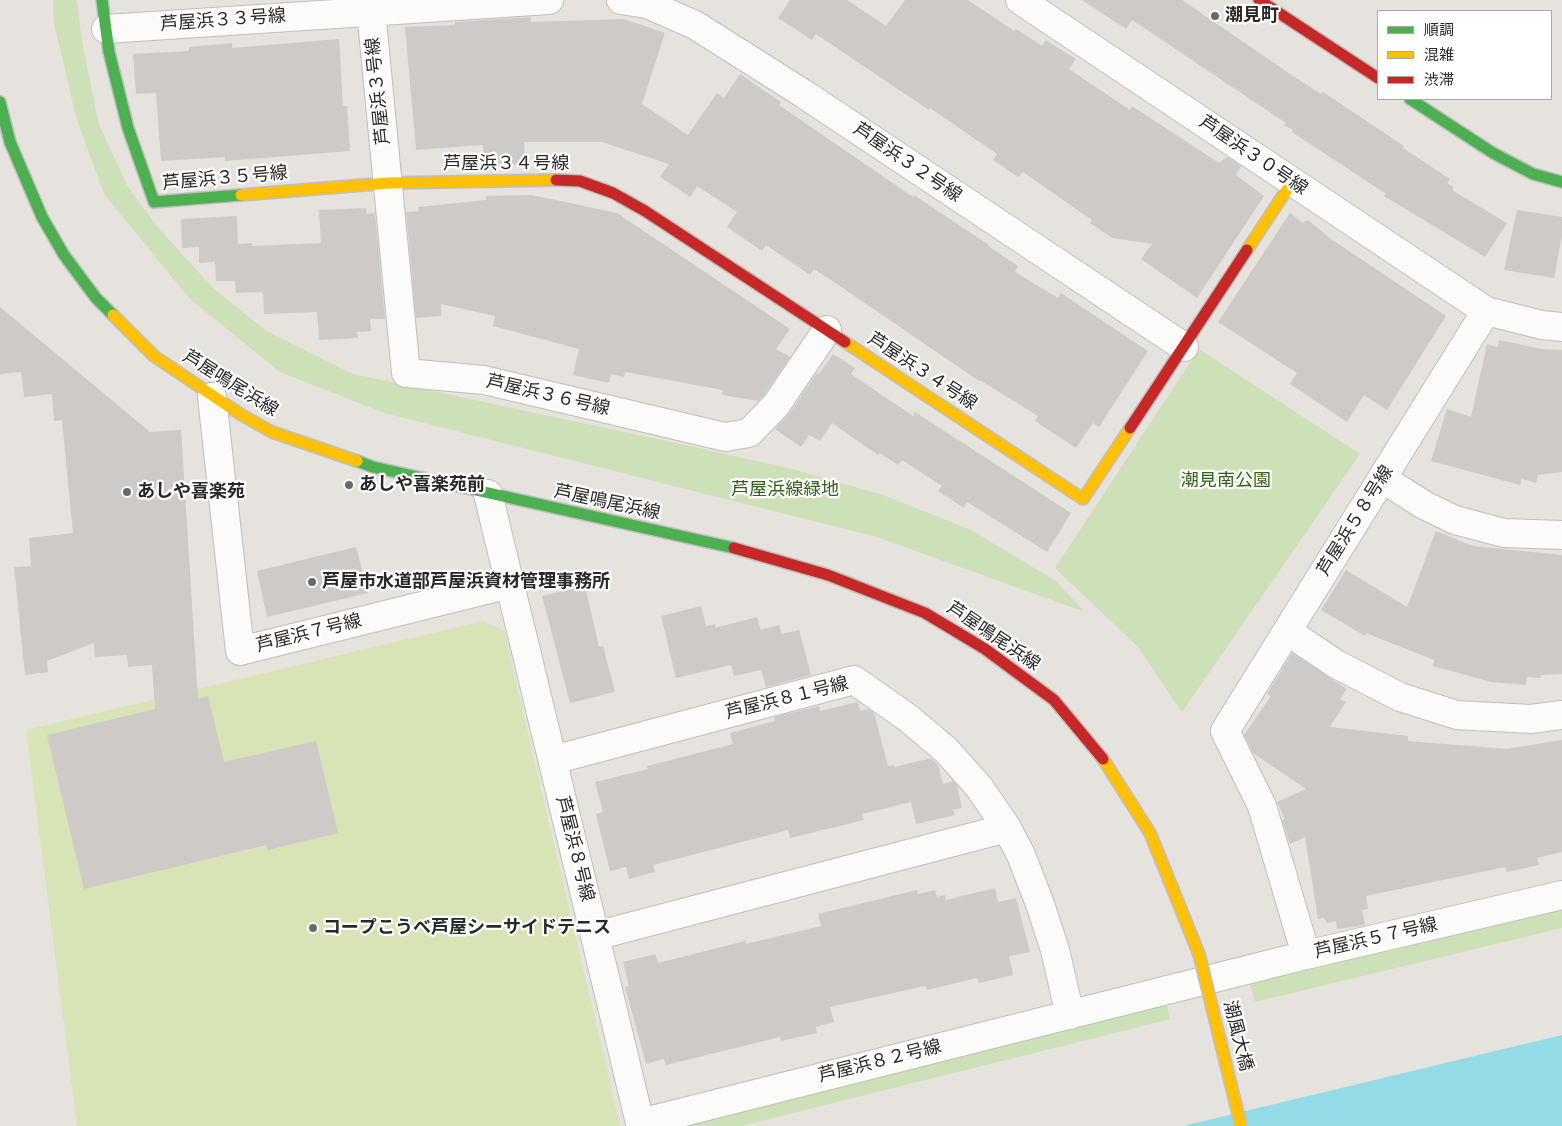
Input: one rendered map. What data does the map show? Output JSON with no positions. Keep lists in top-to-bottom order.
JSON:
{
  "streets": {
    "street": [
      "芦屋浜３３号線",
      "芦屋浜３号線",
      "芦屋浜３０号線",
      "芦屋浜３２号線",
      "芦屋浜３４号線",
      "芦屋浜３５号線",
      "芦屋鳴尾浜線",
      "芦屋浜３６号線",
      "芦屋浜５８号線",
      "芦屋浜７号線",
      "芦屋浜８１号線",
      "芦屋浜８号線",
      "芦屋浜５７号線",
      "潮風大橋",
      "芦屋浜８２号線"
    ]
  },
  "crossings": [
    ["芦屋浜３３号線", "芦屋浜３号線"],
    ["芦屋浜３３号線", "芦屋浜３５号線"],
    ["芦屋浜３号線", "芦屋浜３４号線"],
    ["芦屋浜３号線", "芦屋浜３５号線"],
    ["芦屋浜３号線", "芦屋浜３６号線"],
    ["芦屋浜３０号線", "芦屋浜３４号線"],
    ["芦屋浜３０号線", "芦屋浜５８号線"],
    ["芦屋浜３２号線", "芦屋浜３４号線"],
    ["芦屋浜３４号線", "芦屋浜３５号線"],
    ["芦屋浜３４号線", "芦屋浜３６号線"],
    ["芦屋浜３５号線", "芦屋浜３６号線"],
    ["芦屋鳴尾浜線", "芦屋浜７号線"],
    ["芦屋鳴尾浜線", "芦屋浜８号線"],
    ["芦屋鳴尾浜線", "潮風大橋"],
    ["芦屋浜５８号線", "芦屋浜５７号線"],
    ["芦屋浜７号線", "芦屋浜８号線"],
    ["芦屋浜８１号線", "芦屋浜８号線"],
    ["芦屋浜８１号線", "芦屋浜８２号線"],
    ["芦屋浜８号線", "芦屋浜８２号線"],
    ["芦屋浜５７号線", "芦屋浜８２号線"]
  ],
  "parks": ["潮見南公園", "芦屋浜線緑地"],
  "places": [
    "潮見町",
    "あしや喜楽苑前",
    "あしや喜楽苑",
    "芦屋市水道部芦屋浜資材管理事務所",
    "コープこうべ芦屋シーサイドテニス"
  ],
  "legend": ["順調", "混雑", "渋滞"]
}
